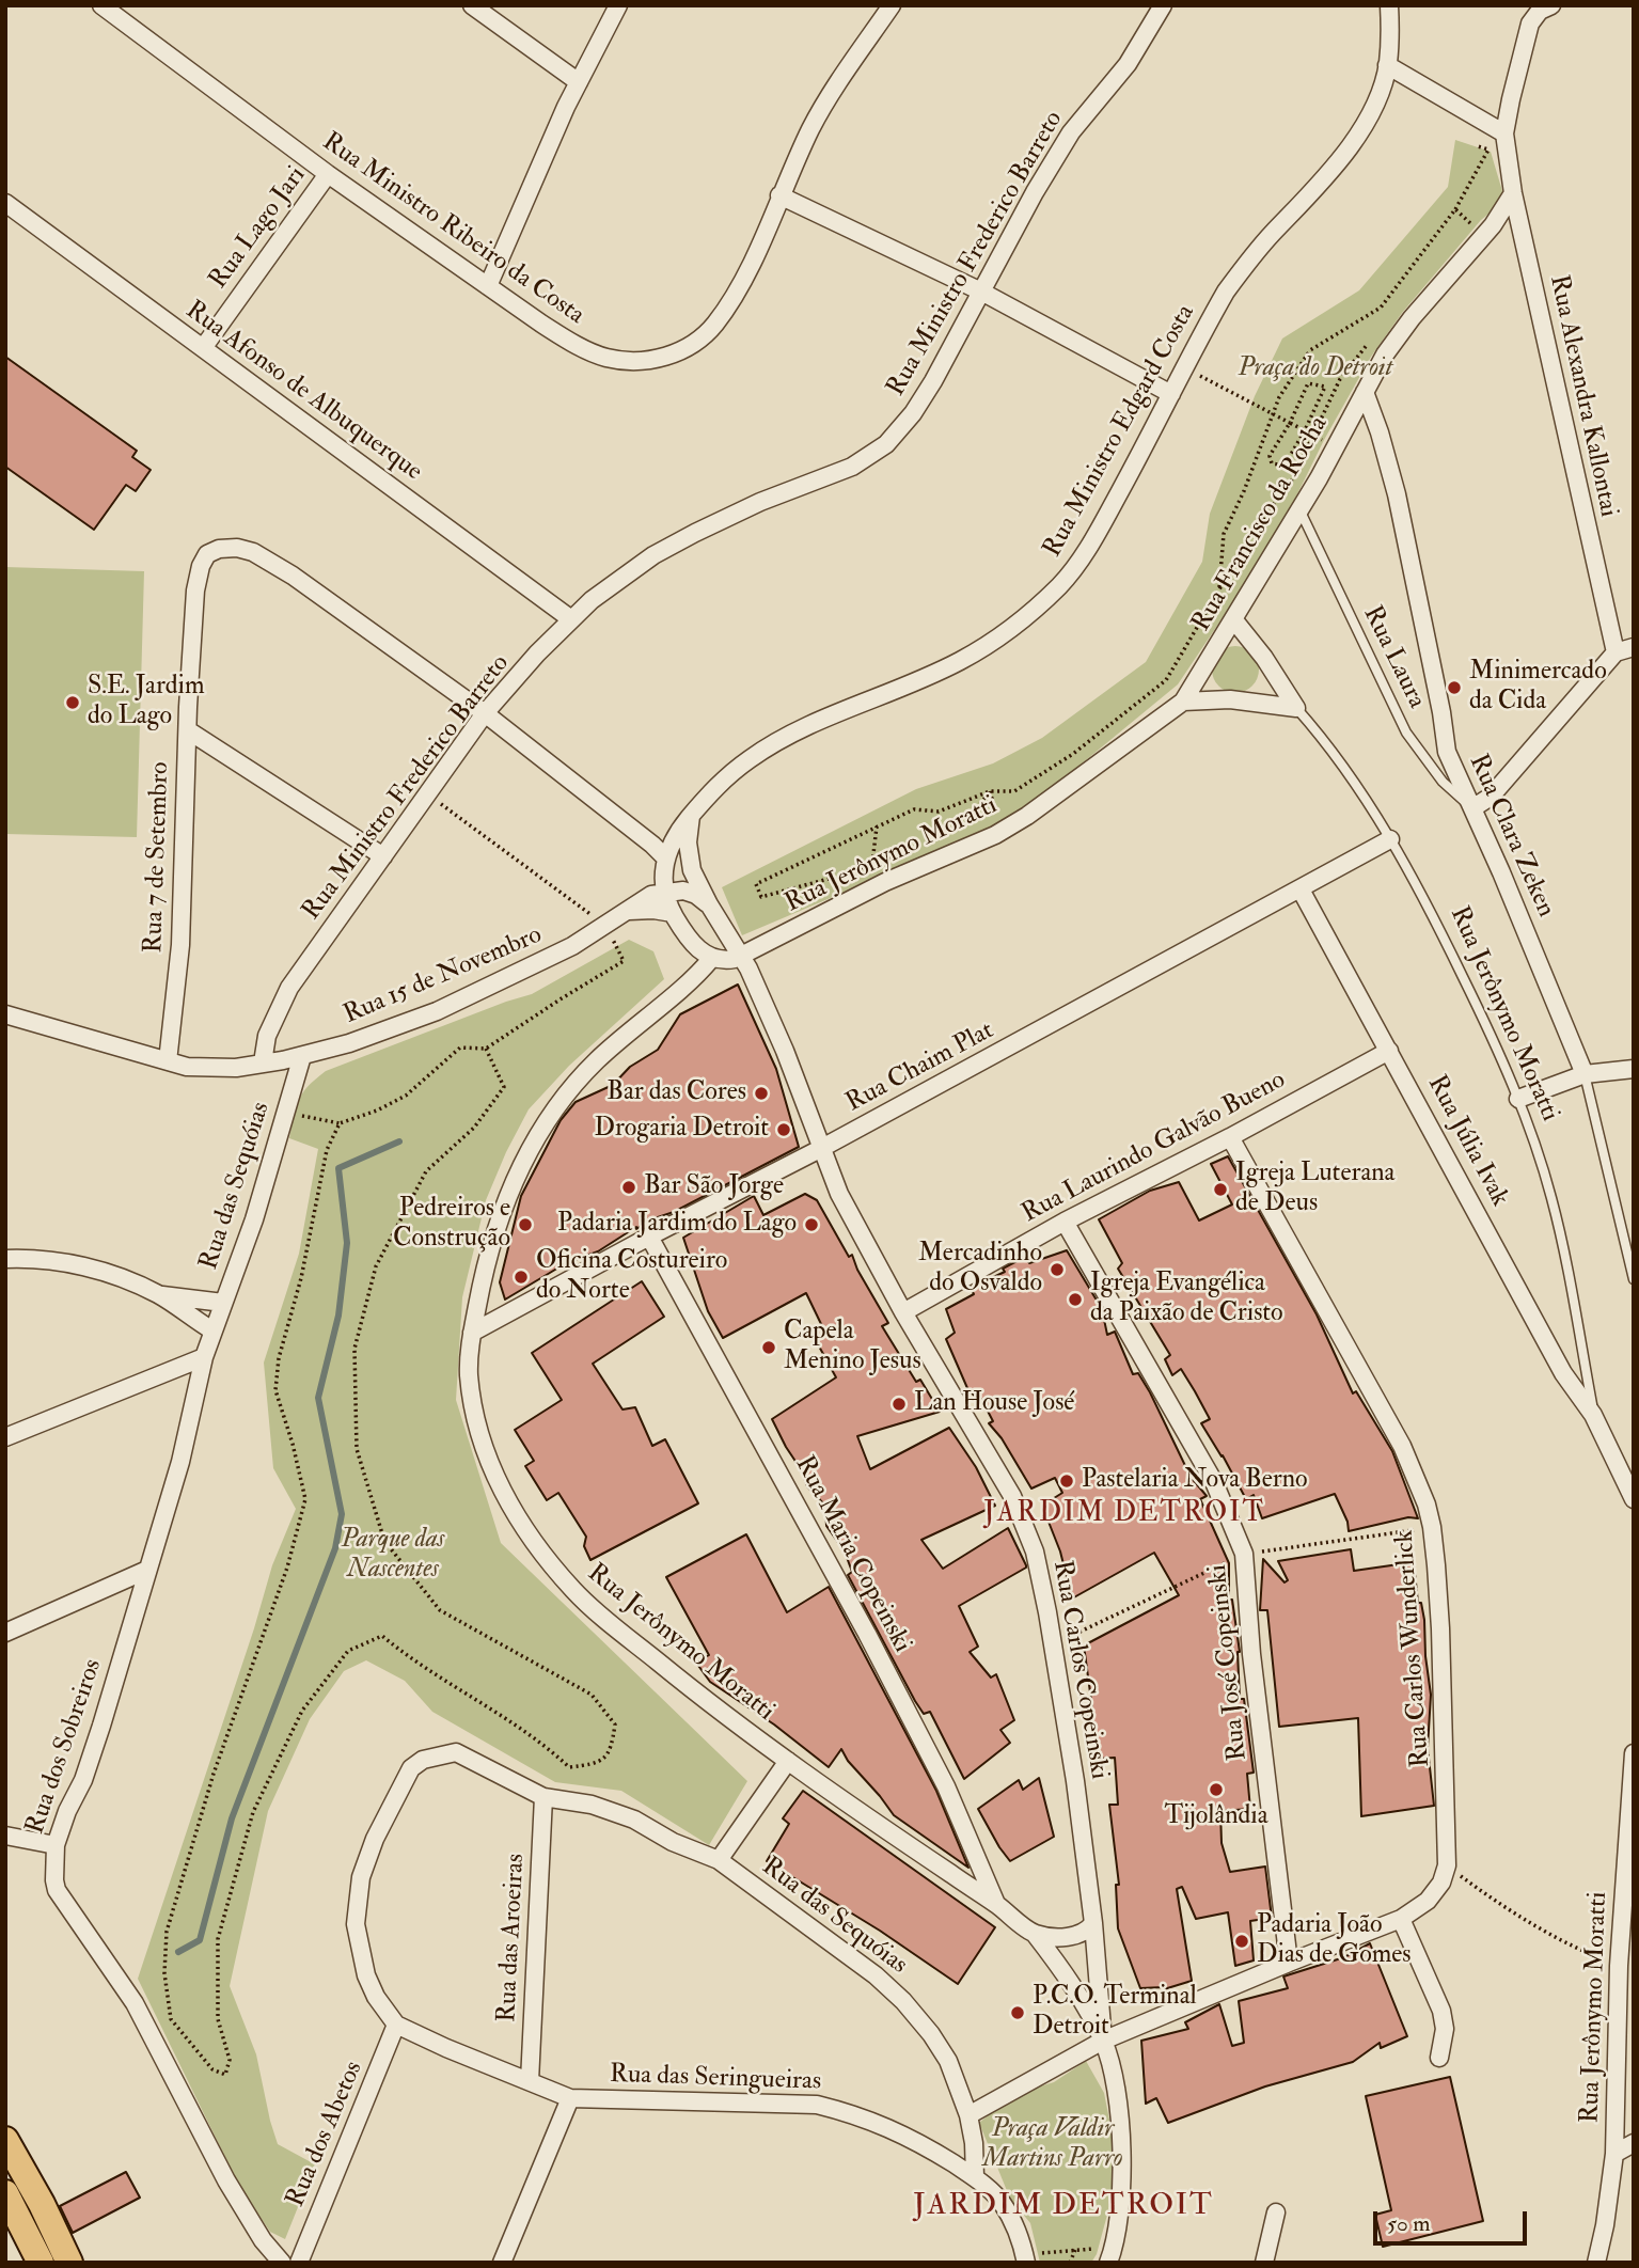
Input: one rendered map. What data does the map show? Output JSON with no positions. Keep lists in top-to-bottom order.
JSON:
{
  "streets": {
    "street": [
      "Rua Lago Jari",
      "Rua Ministro Ribeiro da Costa",
      "Rua Ministro Frederico Barreto",
      "Rua Afonso de Albuquerque",
      "Rua Alexandra Kallontai",
      "Rua Ministro Edgard Costa",
      "Rua Francisco da Rocha",
      "Rua Clara Zeken",
      "Rua Jerônymo Moratti",
      "Rua 7 de Setembro",
      "Rua 15 de Novembro",
      "Rua Chaim Plat",
      "Rua Júlia Ivak",
      "Rua Laurindo Galvão Bueno",
      "Rua das Sequóias",
      "Rua Maria Copeinski",
      "Rua Carlos Wunderlick",
      "Rua José Copeinski",
      "Rua Carlos Copeinski",
      "Rua dos Sobreiros",
      "Rua das Aroeiras",
      "Rua das Seringueiras",
      "Rua dos Abetos"
    ],
    "lane": ["Rua Laura"]
  },
  "crossings": [
    ["Rua Lago Jari", "Rua Ministro Ribeiro da Costa"],
    ["Rua Lago Jari", "Rua Afonso de Albuquerque"],
    ["Rua Ministro Frederico Barreto", "Rua Afonso de Albuquerque"],
    ["Rua Ministro Frederico Barreto", "Rua 7 de Setembro"],
    ["Rua Ministro Frederico Barreto", "Rua 15 de Novembro"],
    ["Rua Alexandra Kallontai", "Rua Francisco da Rocha"],
    ["Rua Ministro Edgard Costa", "Rua Carlos Copeinski"],
    ["Rua Francisco da Rocha", "Rua Laura"],
    ["Rua Francisco da Rocha", "Rua Clara Zeken"],
    ["Rua Francisco da Rocha", "Rua Jerônymo Moratti"],
    ["Rua Laura", "Rua Clara Zeken"],
    ["Rua Jerônymo Moratti", "Rua Chaim Plat"],
    ["Rua Jerônymo Moratti", "Rua Júlia Ivak"],
    ["Rua Jerônymo Moratti", "Rua Maria Copeinski"],
    ["Rua Jerônymo Moratti", "Rua Carlos Wunderlick"],
    ["Rua Jerônymo Moratti", "Rua Carlos Copeinski"],
    ["Rua 7 de Setembro", "Rua 15 de Novembro"],
    ["Rua 15 de Novembro", "Rua das Sequóias"],
    ["Rua Chaim Plat", "Rua Júlia Ivak"],
    ["Rua Chaim Plat", "Rua Maria Copeinski"],
    ["Rua Chaim Plat", "Rua Carlos Copeinski"],
    ["Rua Júlia Ivak", "Rua Laurindo Galvão Bueno"],
    ["Rua Laurindo Galvão Bueno", "Rua Carlos Wunderlick"],
    ["Rua Laurindo Galvão Bueno", "Rua José Copeinski"],
    ["Rua Laurindo Galvão Bueno", "Rua Carlos Copeinski"],
    ["Rua das Sequóias", "Rua Carlos Wunderlick"],
    ["Rua das Sequóias", "Rua dos Sobreiros"],
    ["Rua das Sequóias", "Rua das Aroeiras"],
    ["Rua das Sequóias", "Rua das Seringueiras"],
    ["Rua das Sequóias", "Rua dos Abetos"],
    ["Rua Carlos Wunderlick", "Rua José Copeinski"],
    ["Rua Carlos Wunderlick", "Rua Carlos Copeinski"],
    ["Rua das Aroeiras", "Rua das Seringueiras"],
    ["Rua das Seringueiras", "Rua dos Abetos"]
  ],
  "districts": ["JARDIM DETROIT", "JARDIM DETROIT"],
  "parks": ["Praça do Detroit", "Parque das Nascentes", "Praça Valdir Martins Parro"],
  "places": [
    "Minimercado da Cida",
    "S.E. Jardim do Lago",
    "Bar das Cores",
    "Drogaria Detroit",
    "Bar São Jorge",
    "Igreja Luterana de Deus",
    "Pedreiros e Construção",
    "Padaria Jardim do Lago",
    "Mercadinho do Osvaldo",
    "Oficina Costureiro do Norte",
    "Igreja Evangélica da Paixão de Cristo",
    "Capela Menino Jesus",
    "Lan House José",
    "Pastelaria Nova Berno",
    "Tijolândia",
    "Padaria João Dias de Gomes",
    "P.C.O. Terminal Detroit"
  ],
  "scale_bar": "50 m"
}
